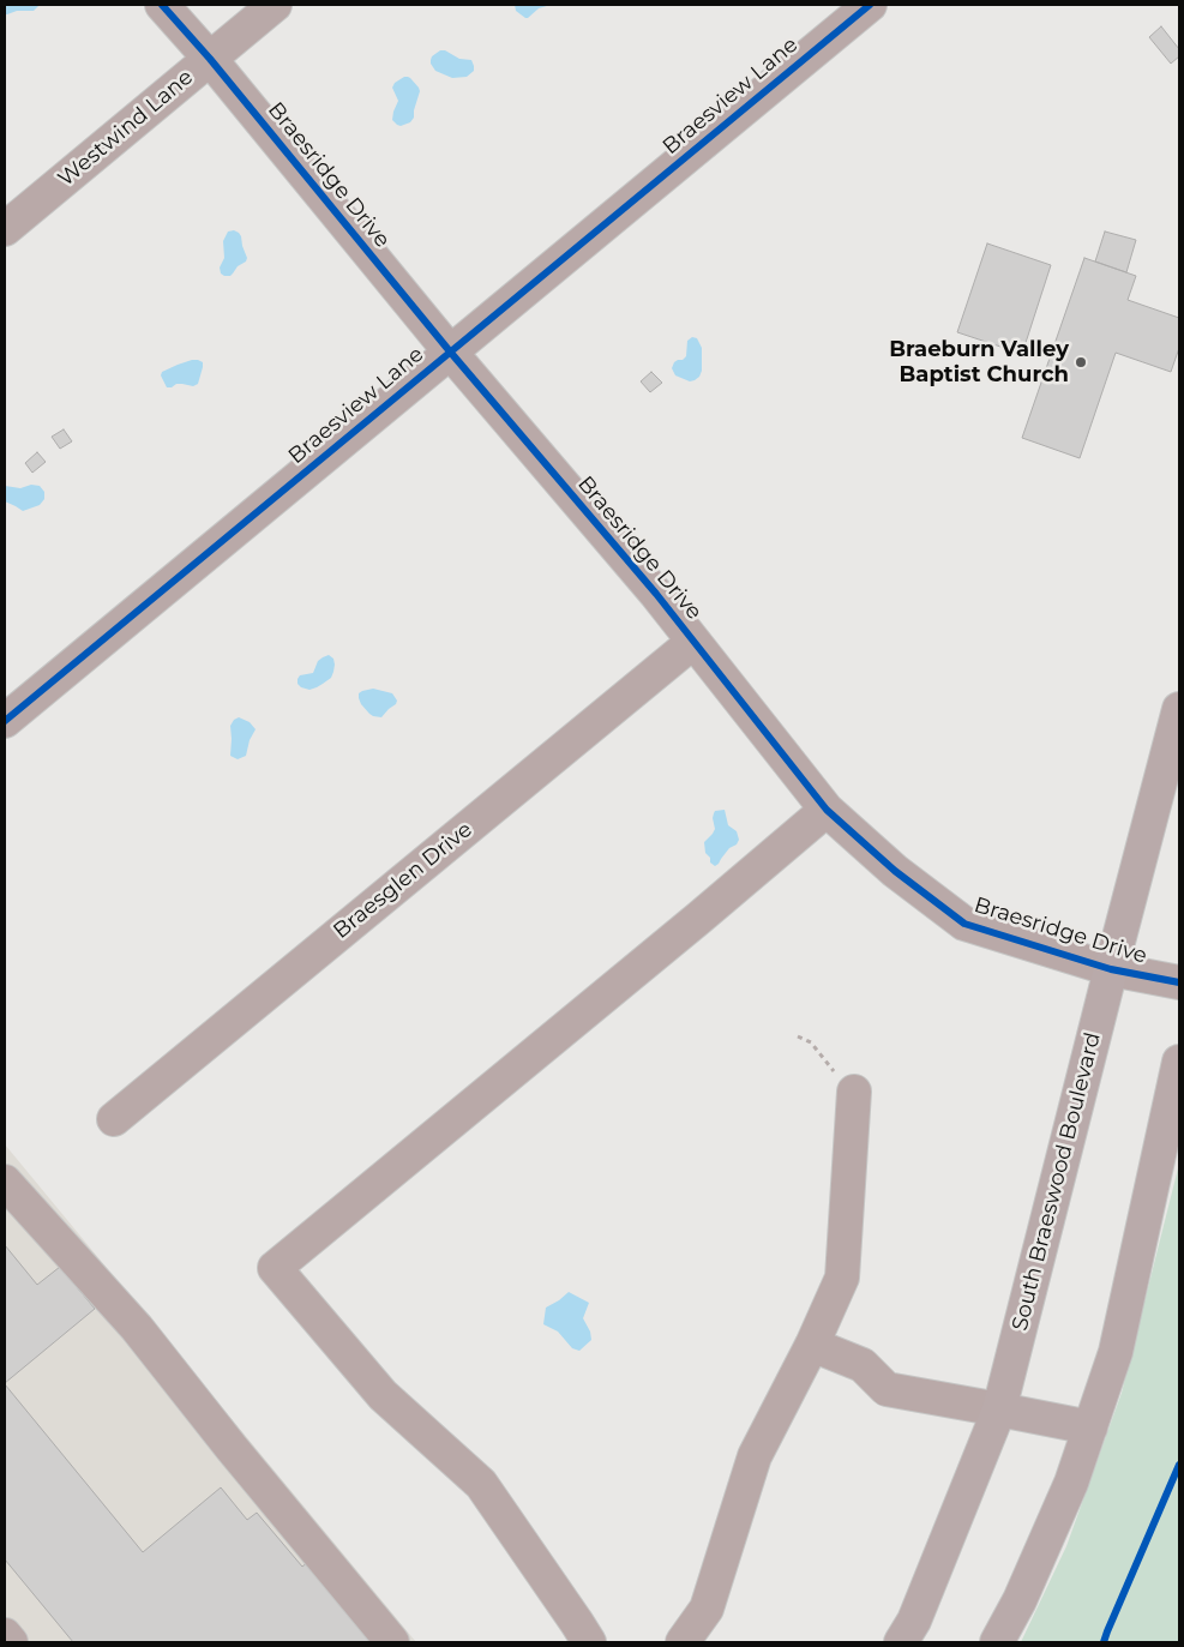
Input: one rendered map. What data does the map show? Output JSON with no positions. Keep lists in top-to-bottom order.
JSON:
{
  "streets": {
    "main road": ["South Braeswood Boulevard"],
    "street": [
      "Braesview Lane",
      "Westwind Lane",
      "Braesridge Drive",
      "Braesglen Drive"
    ]
  },
  "crossings": [
    ["Braesview Lane", "Braesridge Drive"],
    ["Westwind Lane", "Braesridge Drive"],
    ["Braesridge Drive", "Braesglen Drive"],
    ["Braesridge Drive", "South Braeswood Boulevard"]
  ],
  "places": ["Braeburn Valley Baptist Church"]
}
